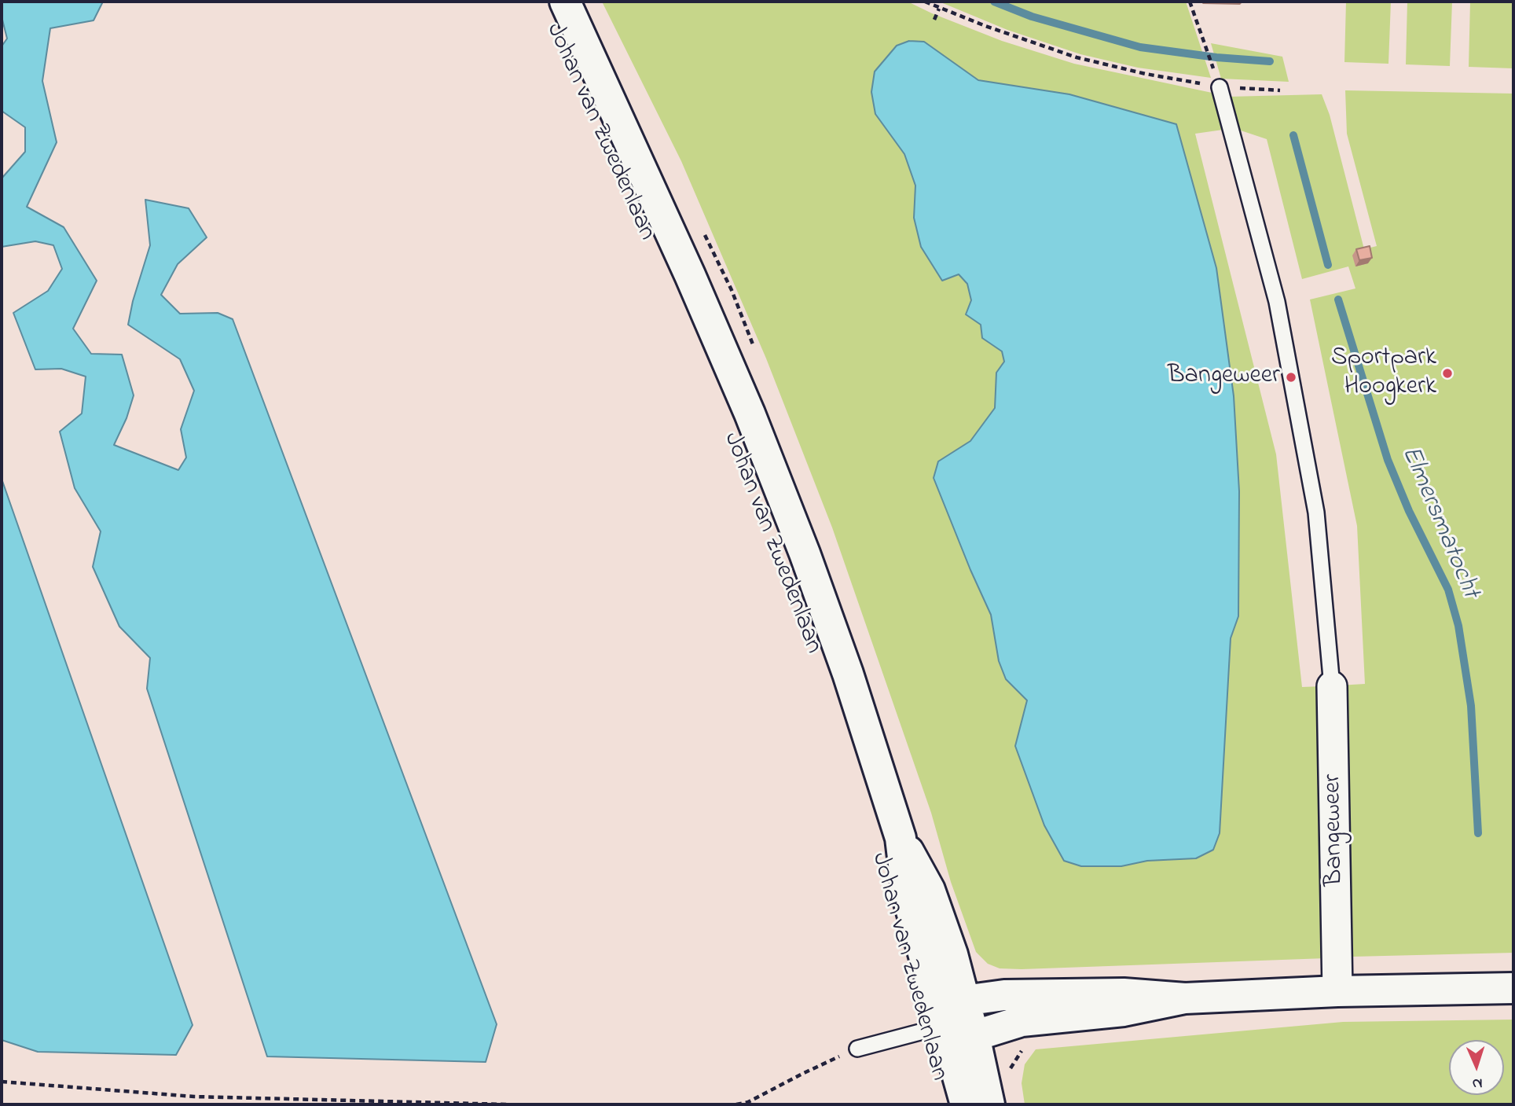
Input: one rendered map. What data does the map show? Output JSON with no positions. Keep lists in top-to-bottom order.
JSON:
{
  "streets": {
    "main road": ["Johan van Zwedenlaan"],
    "street": ["Bangeweer"]
  },
  "water": ["Elmersmatocht"],
  "places": ["Sportpark Hoogkerk", "Bangeweer"],
  "north": "bottom"
}
